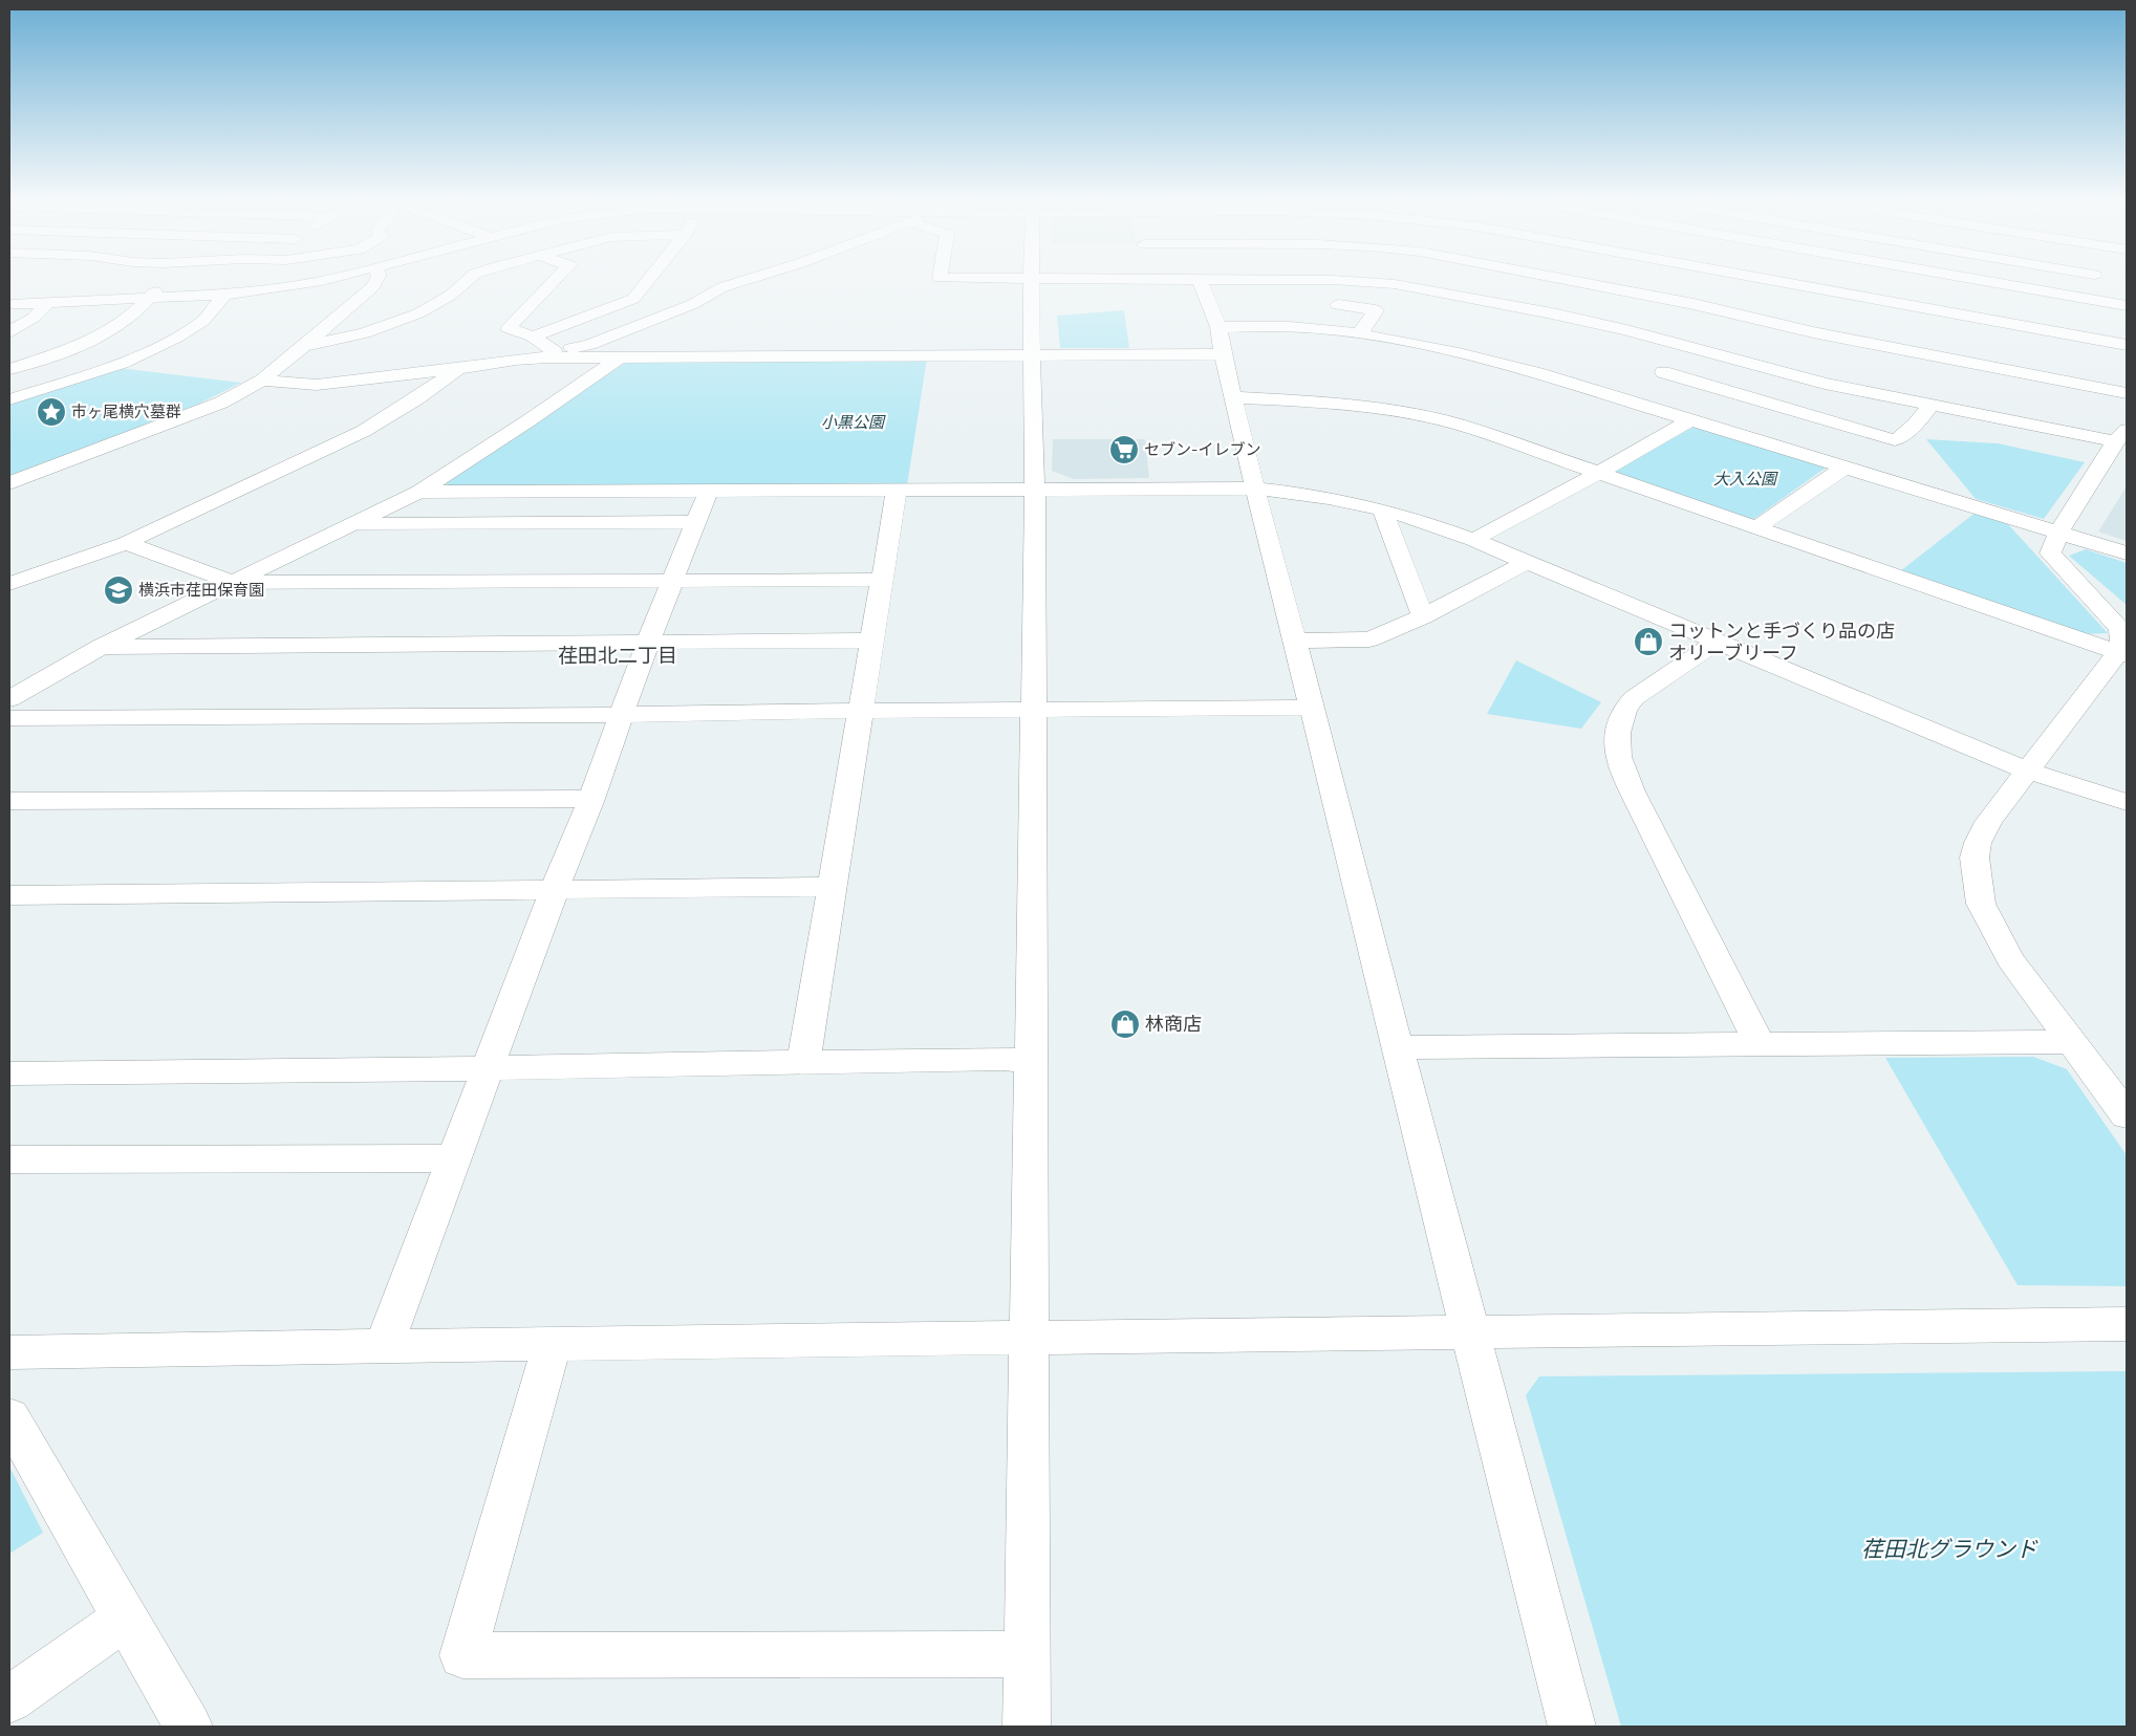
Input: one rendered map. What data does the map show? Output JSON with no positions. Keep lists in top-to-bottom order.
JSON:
{
  "districts": ["荏田北二丁目"],
  "parks": ["小黒公園", "大入公園", "荏田北グラウンド"],
  "places": {
    "place": ["市ヶ尾横穴墓群"],
    "supermarket": ["セブン-イレブン"],
    "school or university": ["横浜市荏田保育園"],
    "shop": ["コットンと手づくり品の店 オリーブリーフ", "林商店"]
  }
}
